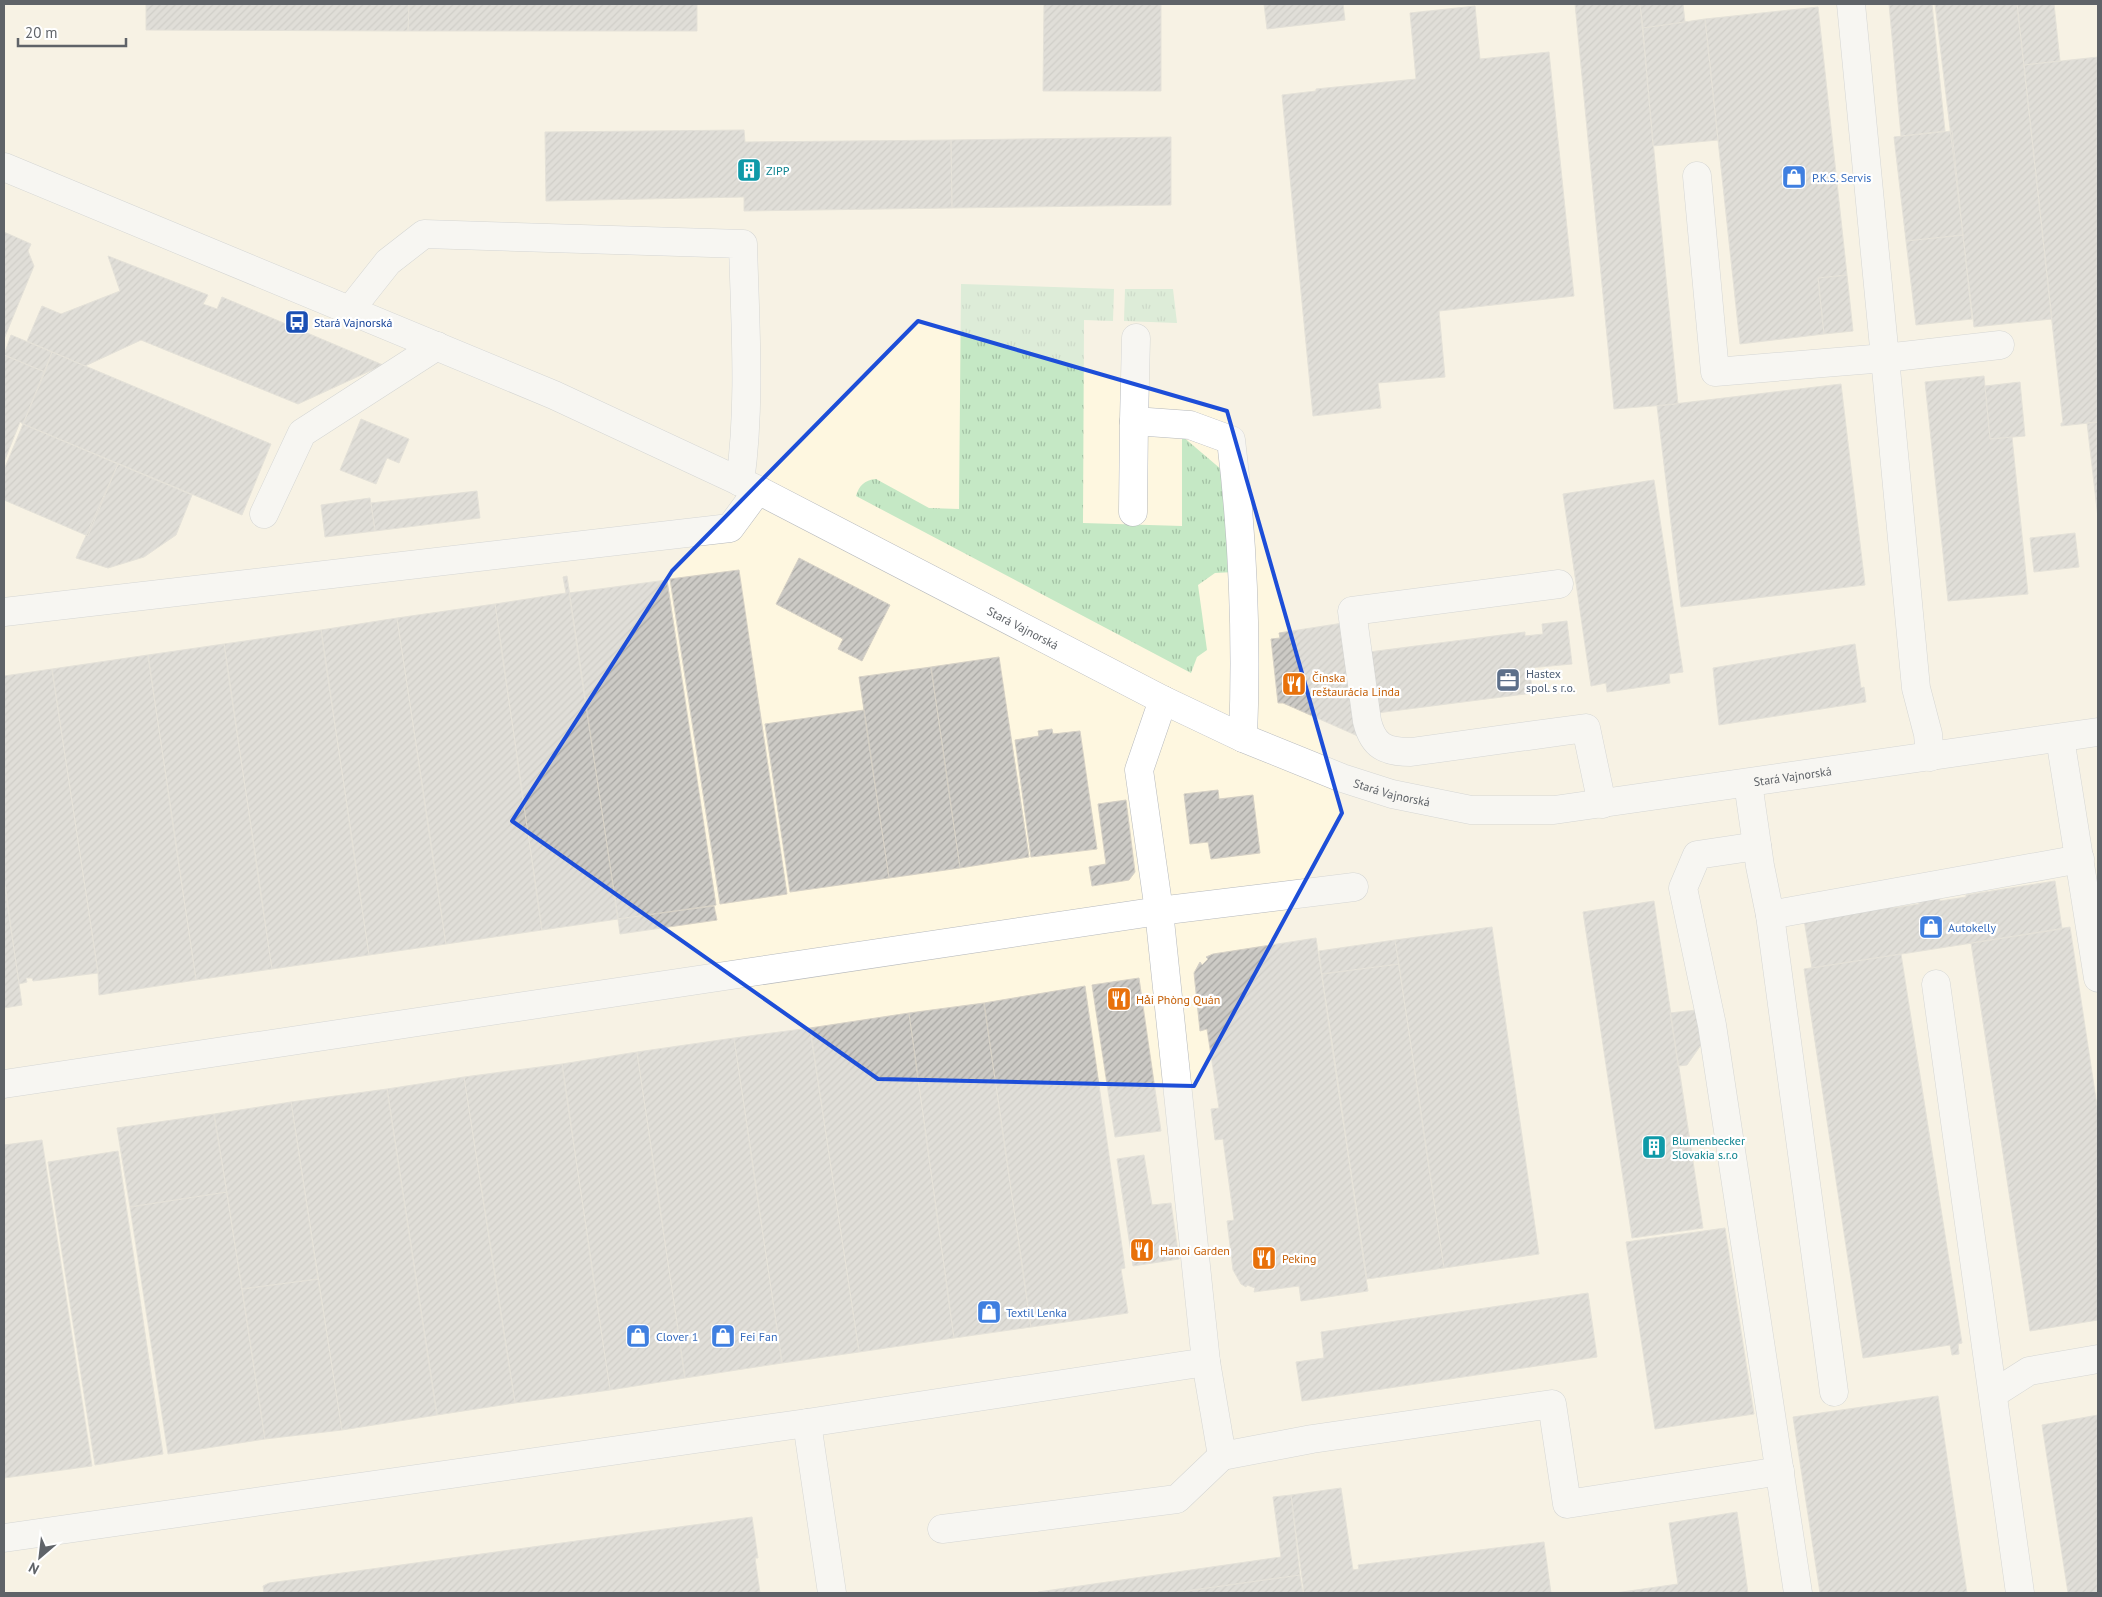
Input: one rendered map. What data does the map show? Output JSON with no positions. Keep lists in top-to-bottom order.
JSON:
{
  "streets": {
    "street": ["Stará Vajnorská"]
  },
  "places": {
    "building": ["ZIPP", "Blumenbecker Slovakia s.r.o"],
    "shop": [
      "P.K.S. Servis",
      "Autokelly",
      "Textil Lenka",
      "Clover 1",
      "Fei Fan"
    ],
    "bus stop": ["Stará Vajnorská"],
    "office": ["Hastex spol. s r.o."],
    "restaurant": [
      "Čínska reštaurácia Linda",
      "Hải Phòng Quán",
      "Hanoi Garden",
      "Peking"
    ]
  },
  "scale_bar": "20 m",
  "north": "bottom left"
}
